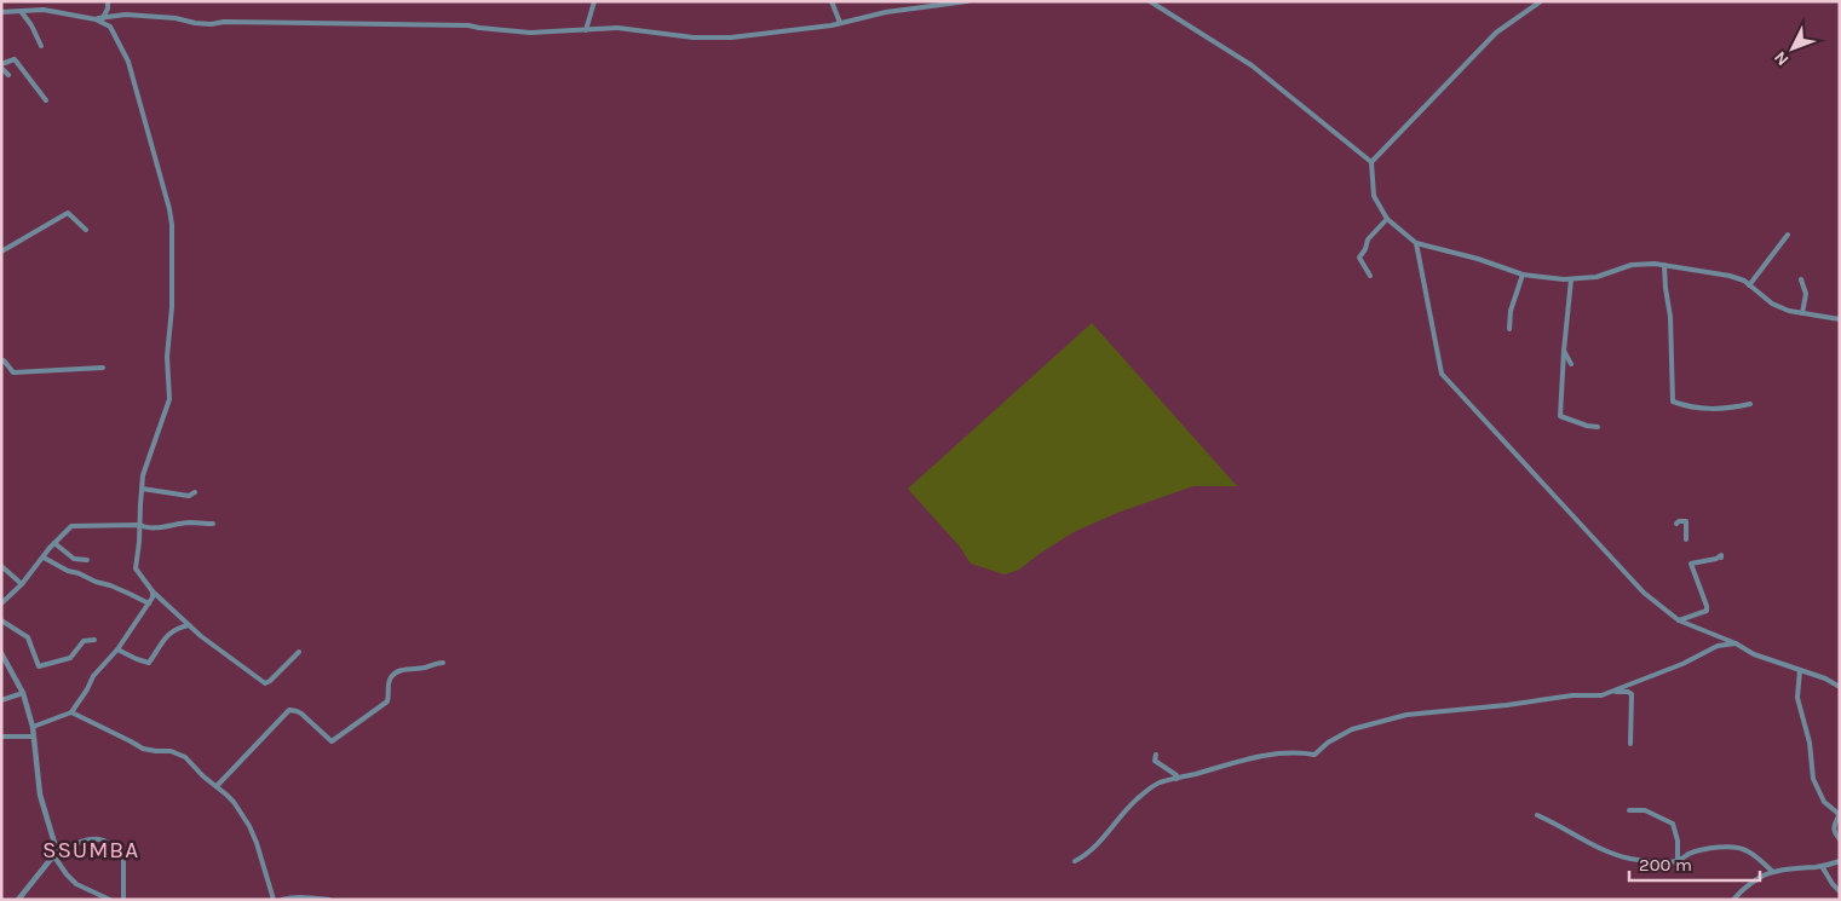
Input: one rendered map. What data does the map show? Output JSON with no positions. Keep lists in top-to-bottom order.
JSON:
{
  "districts": ["SSUMBA"],
  "scale_bar": "200 m",
  "north": "bottom left"
}
